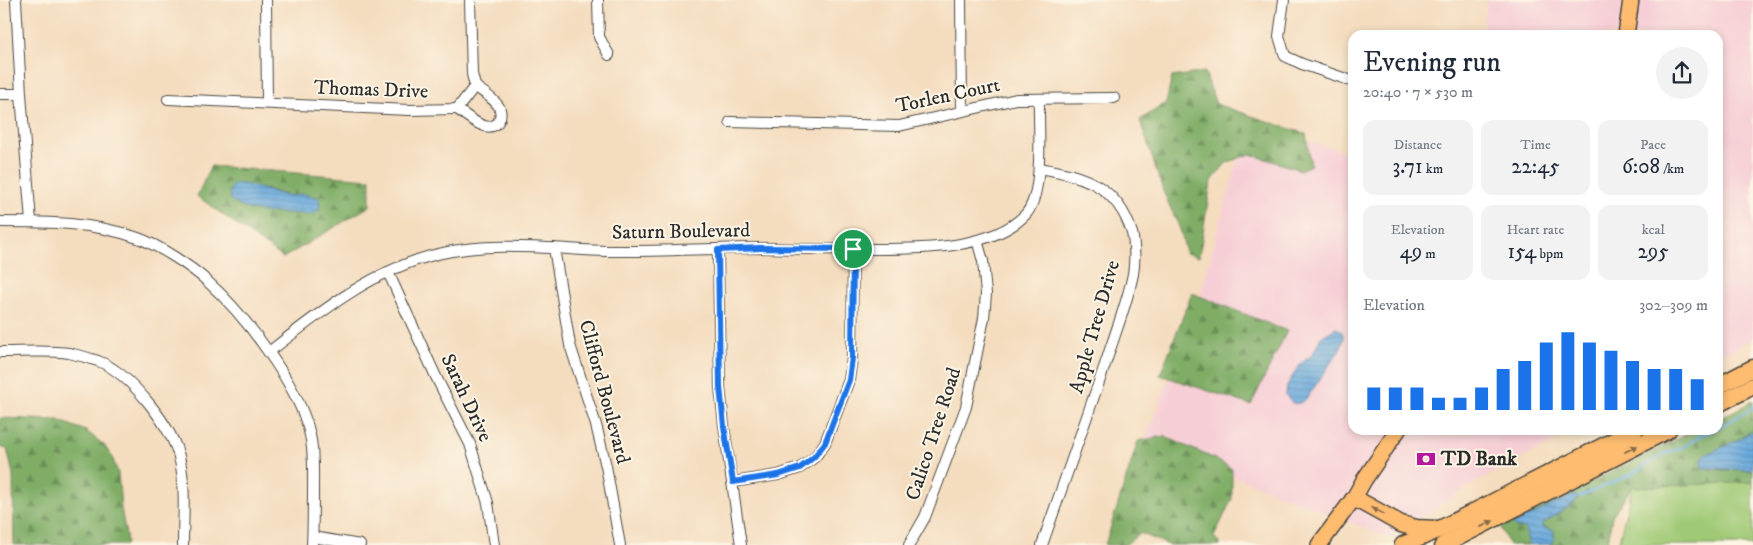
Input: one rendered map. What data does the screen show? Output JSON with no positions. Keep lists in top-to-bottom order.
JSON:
{
  "streets": {
    "street": [
      "Thomas Drive",
      "Torlen Court",
      "Saturn Boulevard",
      "Apple Tree Drive",
      "Clifford Boulevard",
      "Sarah Drive",
      "Calico Tree Road"
    ]
  },
  "crossings": [
    ["Torlen Court", "Saturn Boulevard"],
    ["Saturn Boulevard", "Apple Tree Drive"],
    ["Saturn Boulevard", "Clifford Boulevard"],
    ["Saturn Boulevard", "Sarah Drive"],
    ["Saturn Boulevard", "Calico Tree Road"]
  ],
  "places": {
    "bank": ["TD Bank"]
  },
  "page": {
    "heading": ["Evening run", "20:40 · 7 × 530 m"],
    "stats": [
      ["Distance", "3.71 km"],
      ["Time", "22:45"],
      ["Pace", "6:08 /km"],
      ["Elevation", "49 m"],
      ["Heart rate", "154 bpm"],
      ["kcal", "295"]
    ],
    "chart": ["Elevation", "302–309 m"]
  }
}
